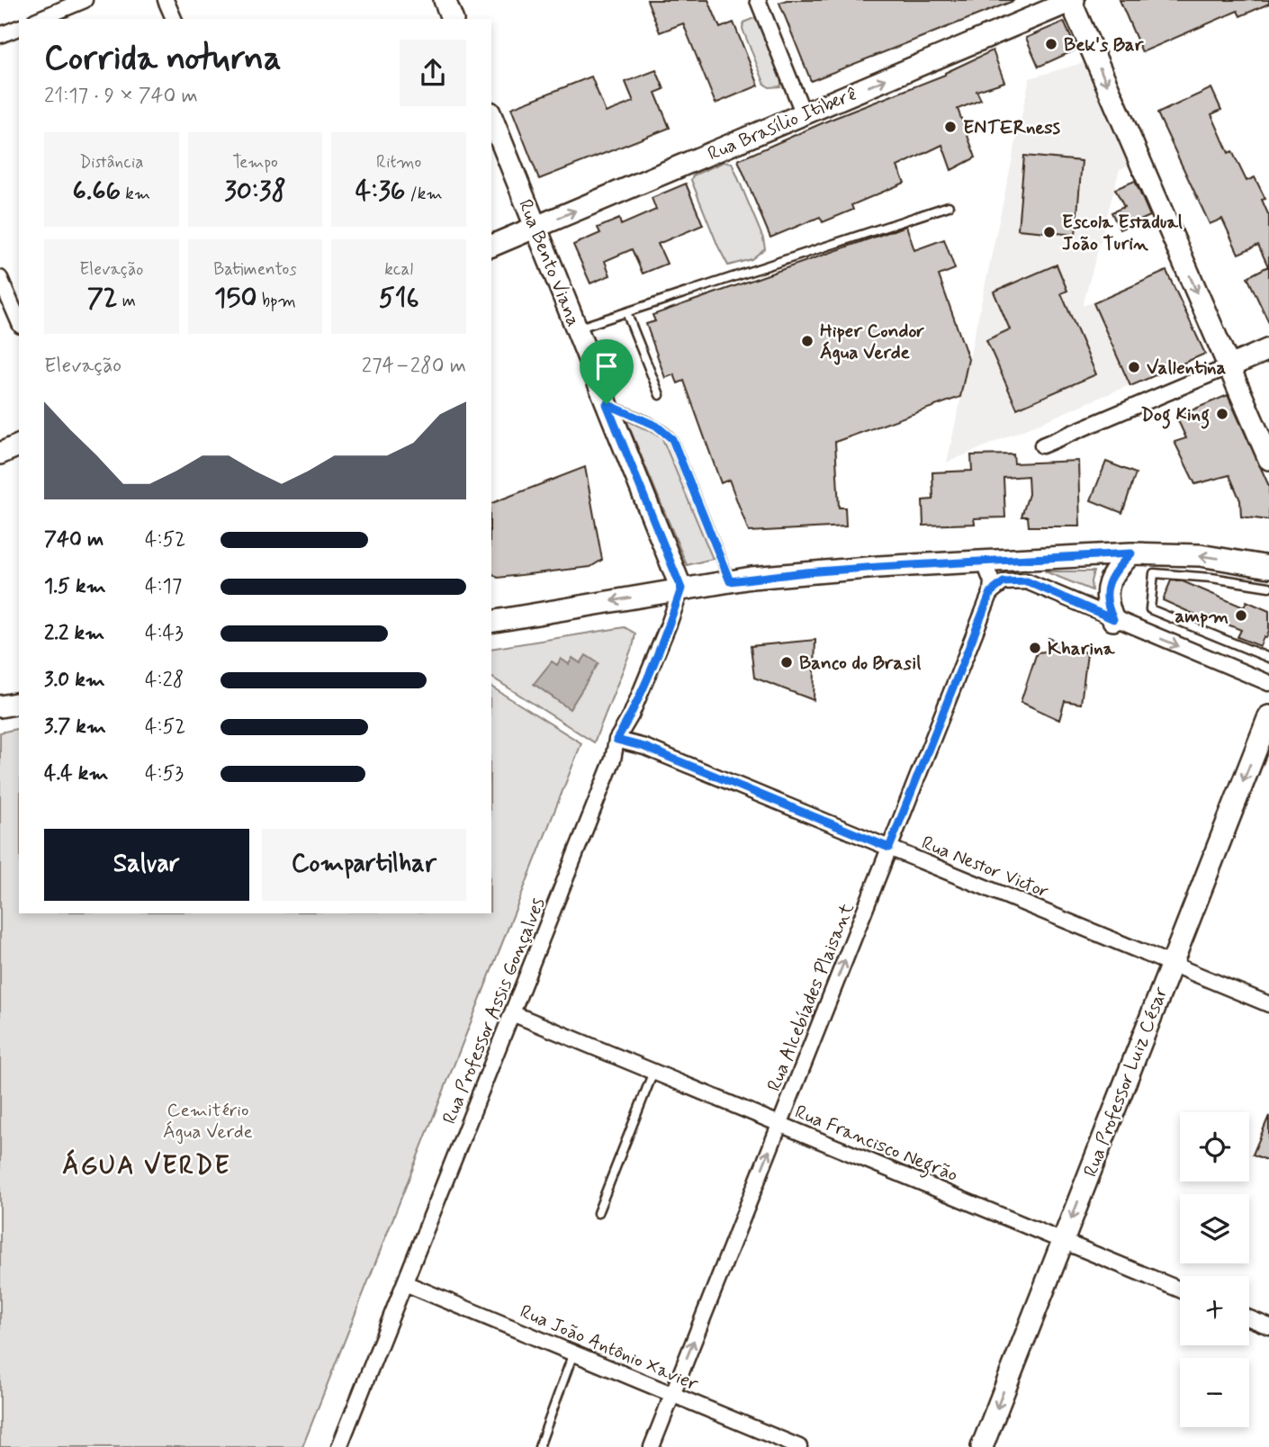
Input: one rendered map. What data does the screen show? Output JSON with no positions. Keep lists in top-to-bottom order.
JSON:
{
  "streets": {
    "main road": ["Rua Brasílio Itiberê", "Rua Bento Viana", "Rua Professor Luiz César"],
    "street": [
      "Rua Nestor Victor",
      "Rua Alcebíades Plaisant",
      "Rua Professor Assis Gonçalves",
      "Rua Francisco Negrão",
      "Rua João Antônio Xavier"
    ]
  },
  "crossings": [
    ["Rua Brasílio Itiberê", "Rua Bento Viana"],
    ["Rua Bento Viana", "Rua Professor Assis Gonçalves"],
    ["Rua Nestor Victor", "Rua Alcebíades Plaisant"],
    ["Rua Nestor Victor", "Rua Professor Assis Gonçalves"],
    ["Rua Nestor Victor", "Rua Professor Luiz César"],
    ["Rua Alcebíades Plaisant", "Rua Francisco Negrão"],
    ["Rua Alcebíades Plaisant", "Rua João Antônio Xavier"],
    ["Rua Professor Assis Gonçalves", "Rua Francisco Negrão"],
    ["Rua Professor Assis Gonçalves", "Rua João Antônio Xavier"],
    ["Rua Professor Luiz César", "Rua Francisco Negrão"]
  ],
  "one_way": ["Rua Brasílio Itiberê", "Rua Alcebíades Plaisant", "Rua Professor Luiz César"],
  "districts": ["ÁGUA VERDE"],
  "parks": ["Cemitério Água Verde"],
  "places": [
    "Bek's Bar",
    "ENTERness",
    "Escola Estadual João Turin",
    "Hiper Condor Água Verde",
    "Vallentina",
    "Dog King",
    "ampm",
    "Kharina",
    "Banco do Brasil"
  ],
  "page": {
    "heading": ["Corrida noturna", "21:17 · 9 × 740 m"],
    "stats": [
      ["Distância", "6.66 km"],
      ["Tempo", "30:38"],
      ["Ritmo", "4:36 /km"],
      ["Elevação", "72 m"],
      ["Batimentos", "150 bpm"],
      ["kcal", "516"]
    ],
    "chart": ["Elevação", "274–280 m"],
    "list": [
      {
        "name": "740 m",
        "note": "4:52"
      },
      {
        "name": "1.5 km",
        "note": "4:17"
      },
      {
        "name": "2.2 km",
        "note": "4:43"
      },
      {
        "name": "3.0 km",
        "note": "4:28"
      },
      {
        "name": "3.7 km",
        "note": "4:52"
      },
      {
        "name": "4.4 km",
        "note": "4:53"
      }
    ],
    "buttons": ["Salvar", "Compartilhar"],
    "map_buttons": ["+", "−"]
  }
}
